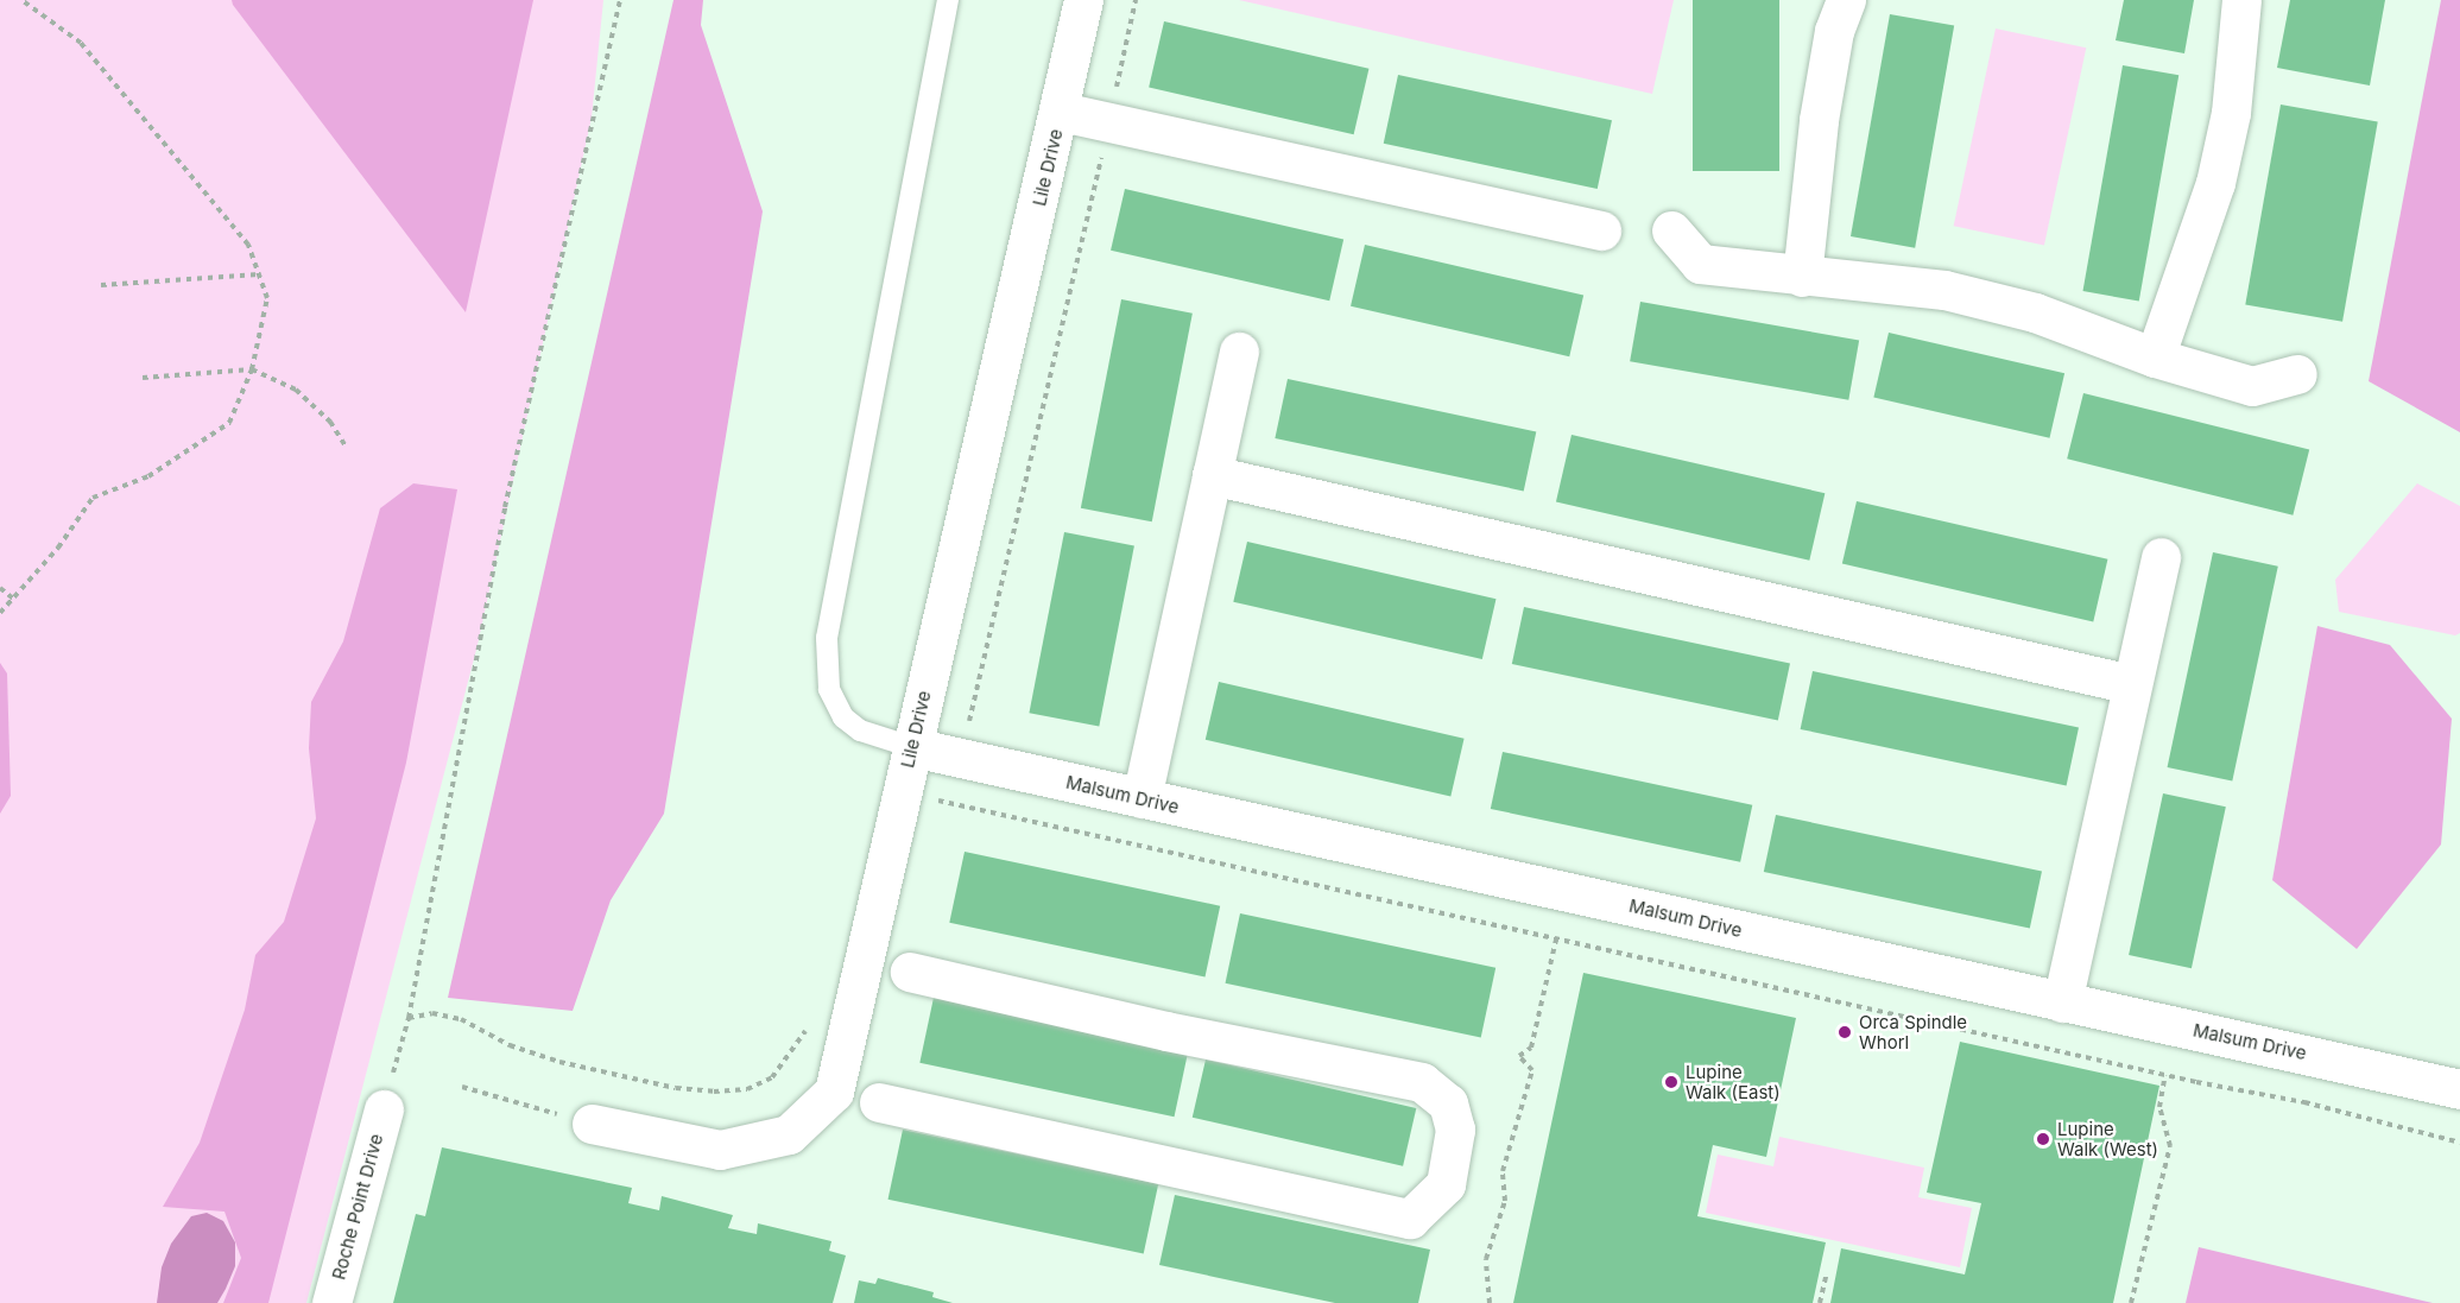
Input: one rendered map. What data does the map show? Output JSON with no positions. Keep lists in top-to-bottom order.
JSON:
{
  "streets": {
    "street": ["Lile Drive", "Malsum Drive", "Roche Point Drive"]
  },
  "crossings": [
    ["Lile Drive", "Malsum Drive"]
  ],
  "places": ["Orca Spindle Whorl", "Lupine Walk (East)", "Lupine Walk (West)"]
}
